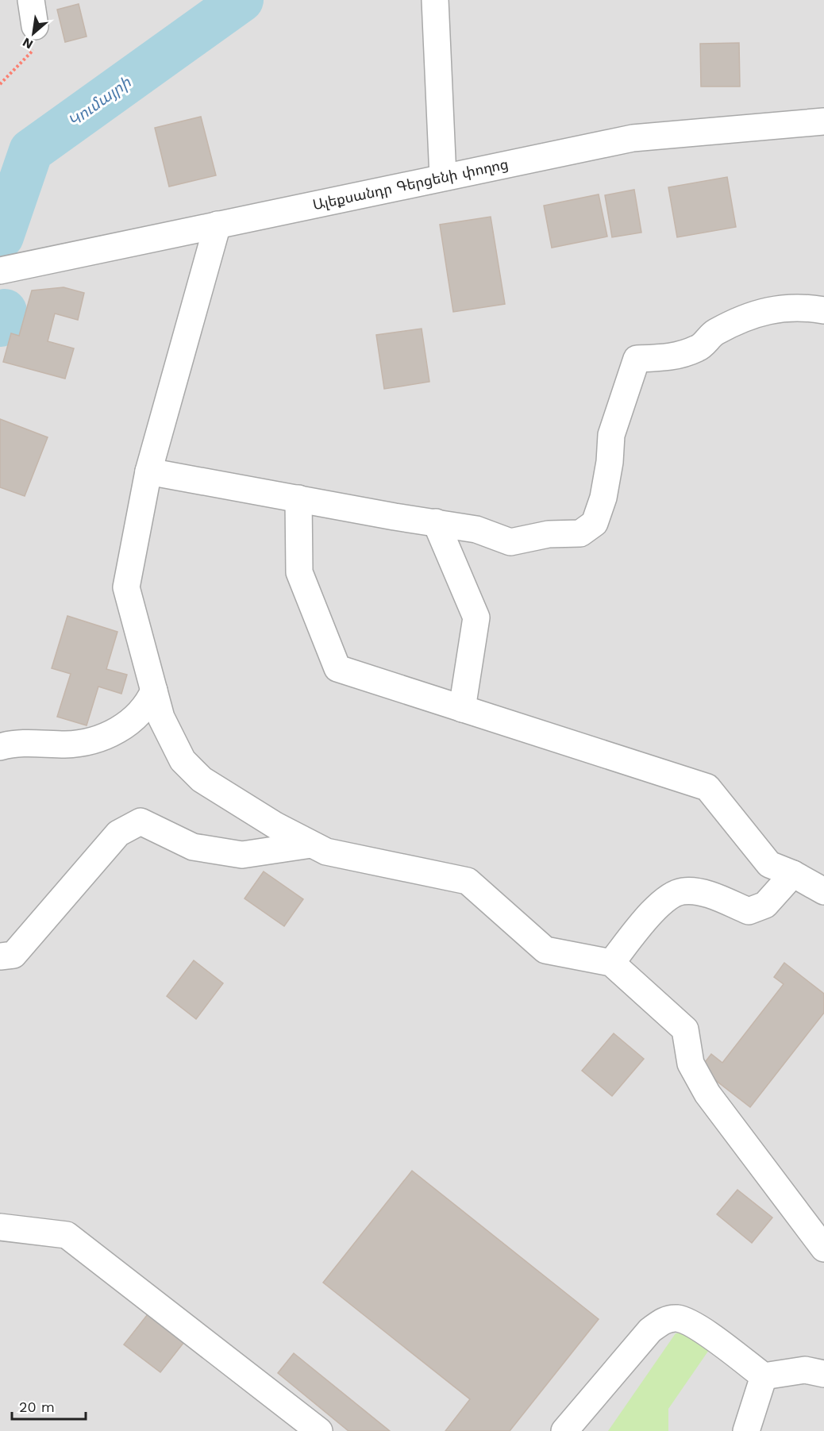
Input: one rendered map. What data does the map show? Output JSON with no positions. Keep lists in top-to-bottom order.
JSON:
{
  "streets": {
    "street": ["Ալեքսանդր Գերցենի փողոց"]
  },
  "water": ["Կումայրի"],
  "scale_bar": "20 m",
  "north": "bottom left"
}
